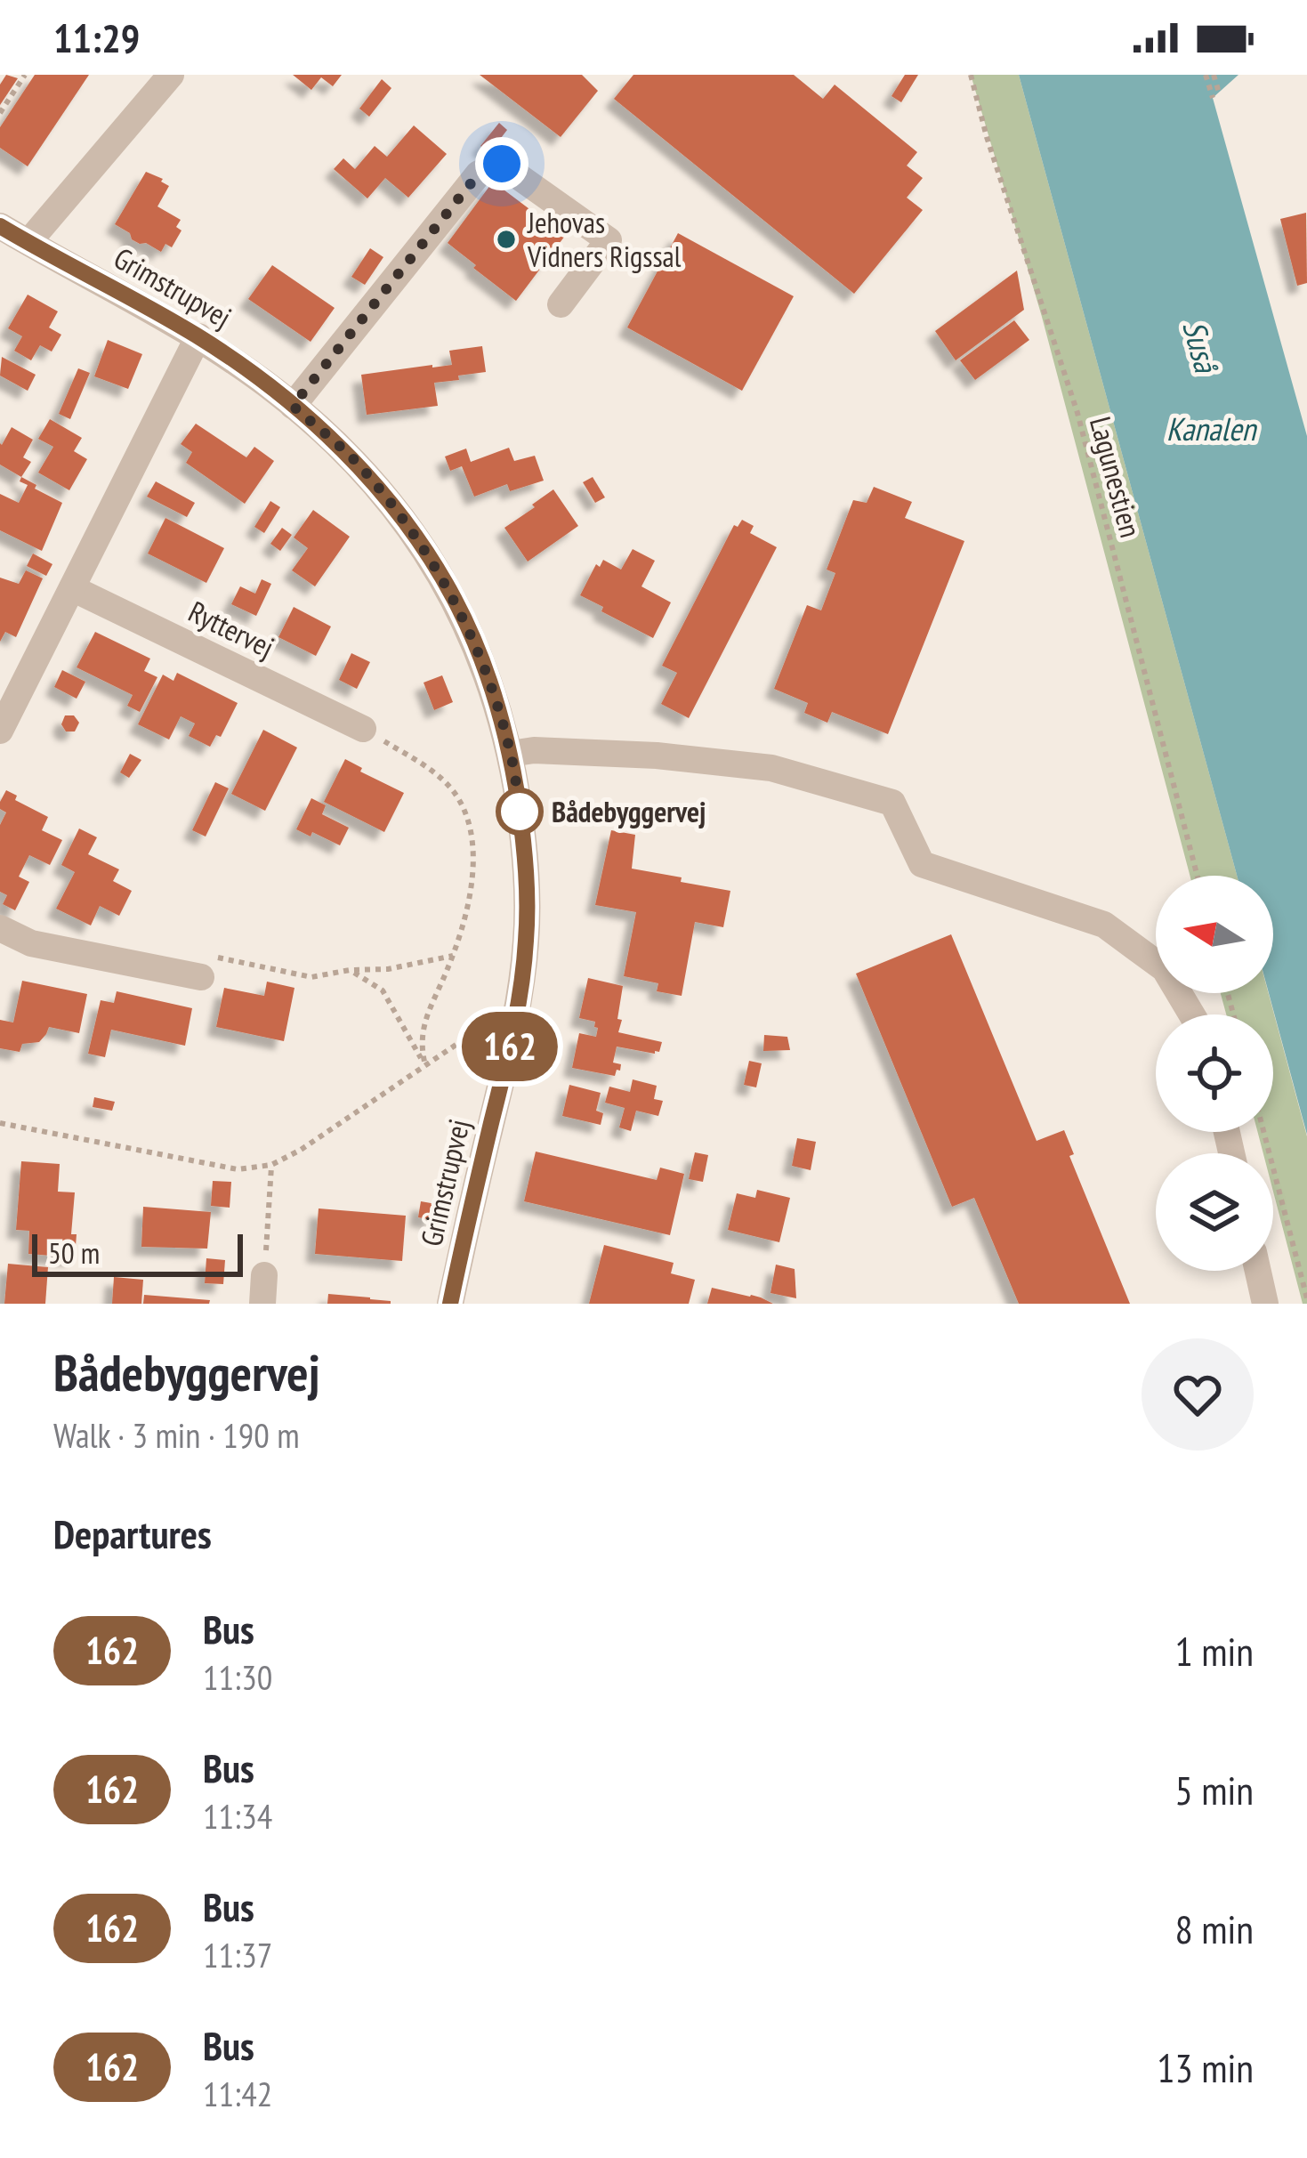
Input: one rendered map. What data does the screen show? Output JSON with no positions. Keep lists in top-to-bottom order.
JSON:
{
  "streets": {
    "street": ["Grimstrupvej", "Ryttervej"],
    "path": ["Lagunestien"]
  },
  "water": ["Suså", "Kanalen"],
  "places": ["Jehovas Vidners Rigssal", "Bådebyggervej"],
  "lines": ["bus line 162"],
  "scale_bar": "50 m",
  "north": "left",
  "page": {
    "status": "11:29",
    "on_map": "162",
    "scale": "50 m",
    "heading": [
      ["Bådebyggervej", "Walk · 3 min · 190 m"],
      "Departures"
    ],
    "list": [
      {
        "mark": "162",
        "name": "Bus",
        "note": "11:30",
        "value": "1 min"
      },
      {
        "mark": "162",
        "name": "Bus",
        "note": "11:34",
        "value": "5 min"
      },
      {
        "mark": "162",
        "name": "Bus",
        "note": "11:37",
        "value": "8 min"
      },
      {
        "mark": "162",
        "name": "Bus",
        "note": "11:42",
        "value": "13 min"
      }
    ]
  }
}
